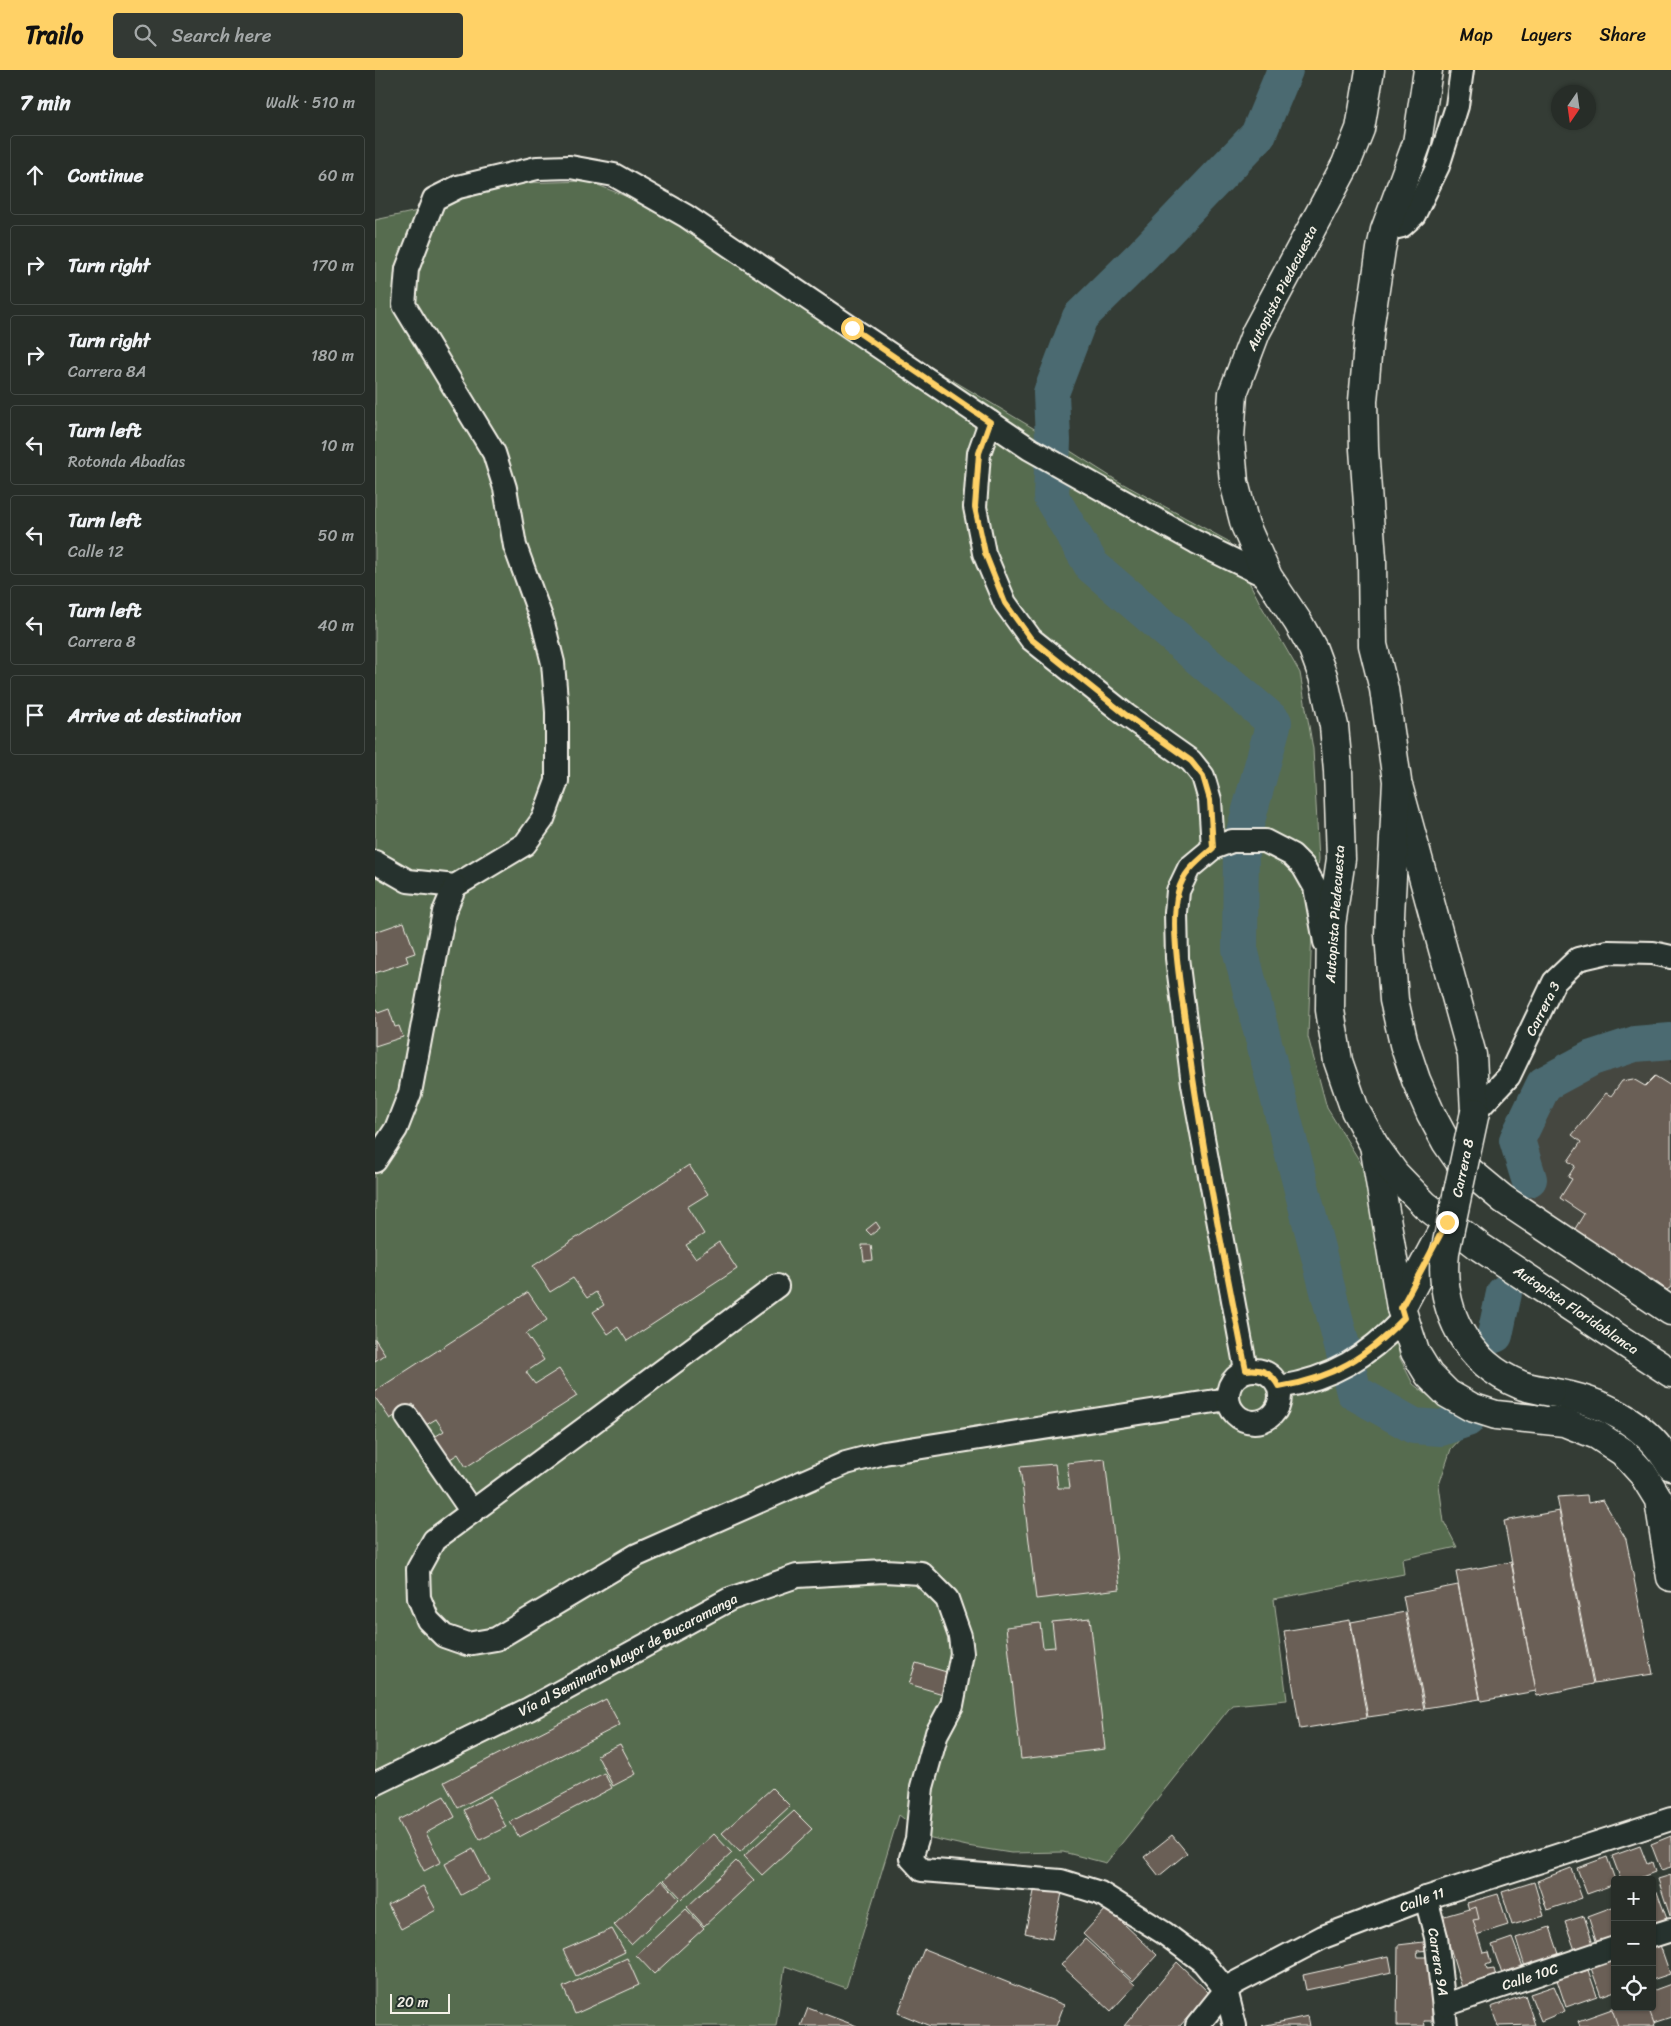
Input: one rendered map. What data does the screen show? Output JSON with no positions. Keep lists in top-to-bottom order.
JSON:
{
  "streets": {
    "main road": ["Autopista Piedecuesta", "Carrera 8", "Autopista Floridablanca"],
    "street": [
      "Carrera 3",
      "Vía al Seminario Mayor de Bucaramanga",
      "Calle 11",
      "Carrera 9A",
      "Calle 10C"
    ]
  },
  "crossings": [
    ["Autopista Piedecuesta", "Autopista Floridablanca"],
    ["Carrera 3", "Carrera 8"],
    ["Vía al Seminario Mayor de Bucaramanga", "Calle 11"],
    ["Calle 11", "Carrera 9A"],
    ["Carrera 9A", "Calle 10C"]
  ],
  "scale_bar": "20 m",
  "north": "bottom",
  "page": {
    "header": "Trailo",
    "search": "Search here",
    "nav": ["Map", "Layers", "Share"],
    "heading": ["7 min", "Walk · 510 m"],
    "list": [
      ["Continue", "60 m"],
      ["Turn right", "170 m"],
      ["Turn right", "Carrera 8A", "180 m"],
      ["Turn left", "Rotonda Abadías", "10 m"],
      ["Turn left", "Calle 12", "50 m"],
      ["Turn left", "Carrera 8", "40 m"],
      "Arrive at destination"
    ],
    "map_buttons": ["+", "−"],
    "scale": "20 m"
  }
}
